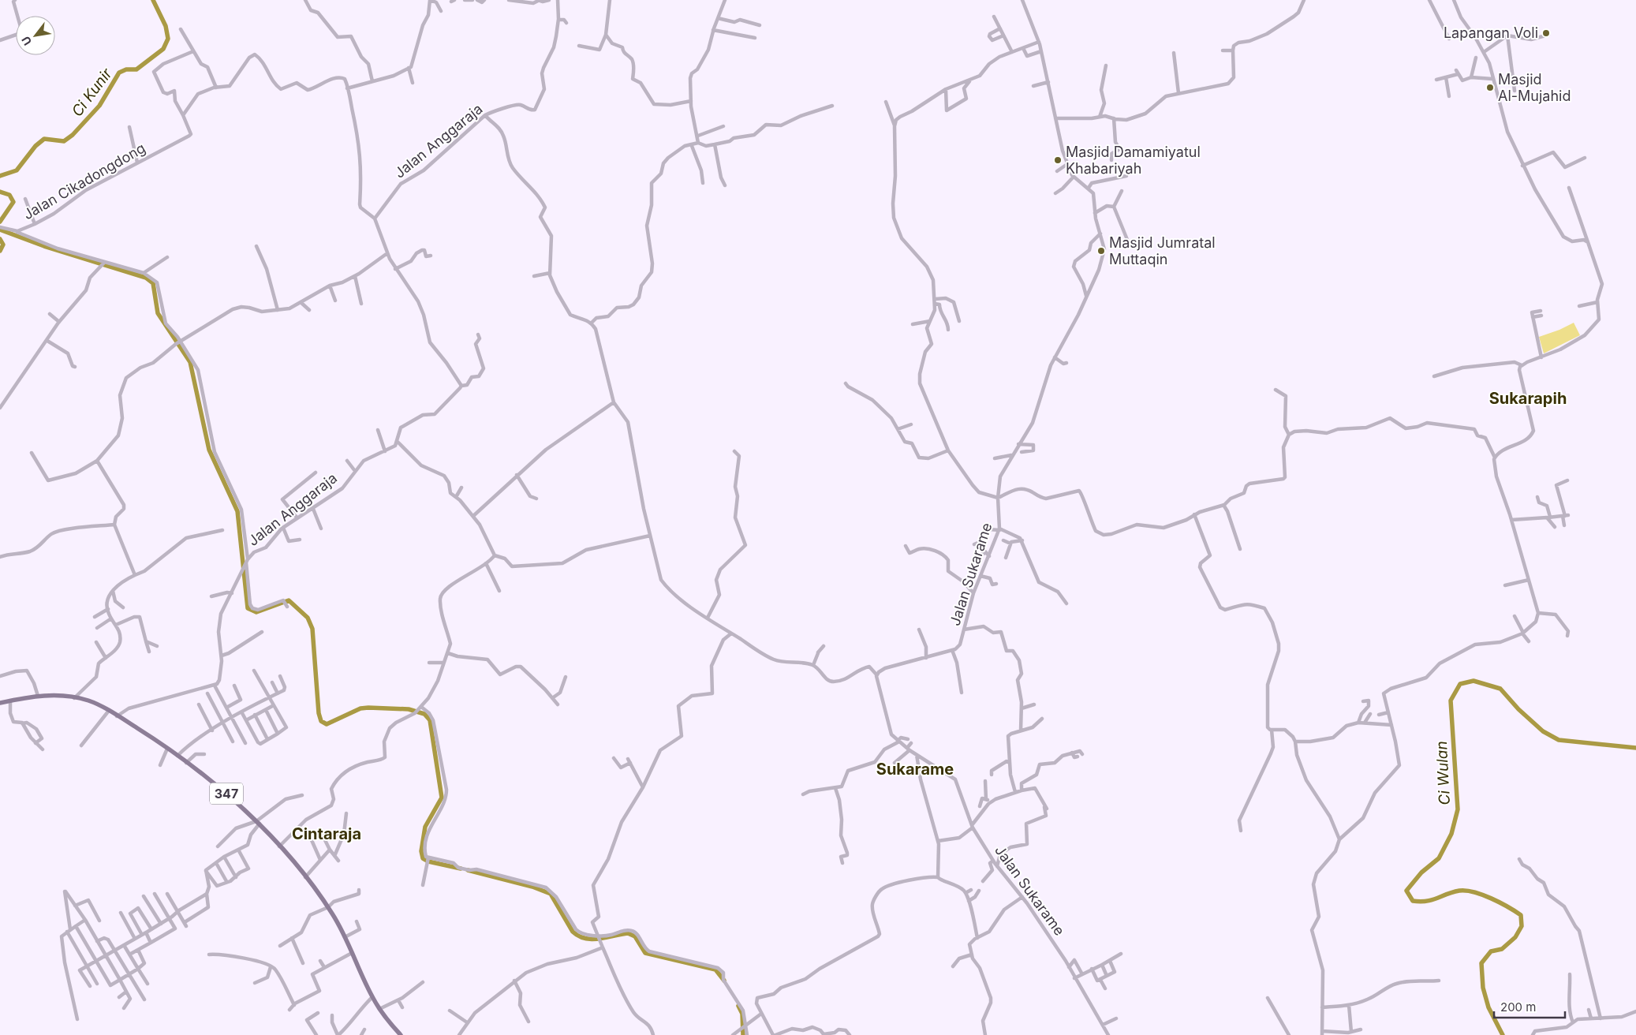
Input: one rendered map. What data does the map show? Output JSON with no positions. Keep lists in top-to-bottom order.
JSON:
{
  "streets": {
    "main road": ["347"],
    "street": ["Jalan Anggaraja", "Jalan Cikadongdong", "Jalan Sukarame"]
  },
  "districts": ["Sukarapih", "Sukarame", "Cintaraja"],
  "water": ["Ci Kunir", "Ci Wulan"],
  "places": [
    "Lapangan Voli",
    "Masjid Al-Mujahid",
    "Masjid Damamiyatul Khabariyah",
    "Masjid Jumratal Muttaqin"
  ],
  "scale_bar": "200 m",
  "north": "bottom left"
}
